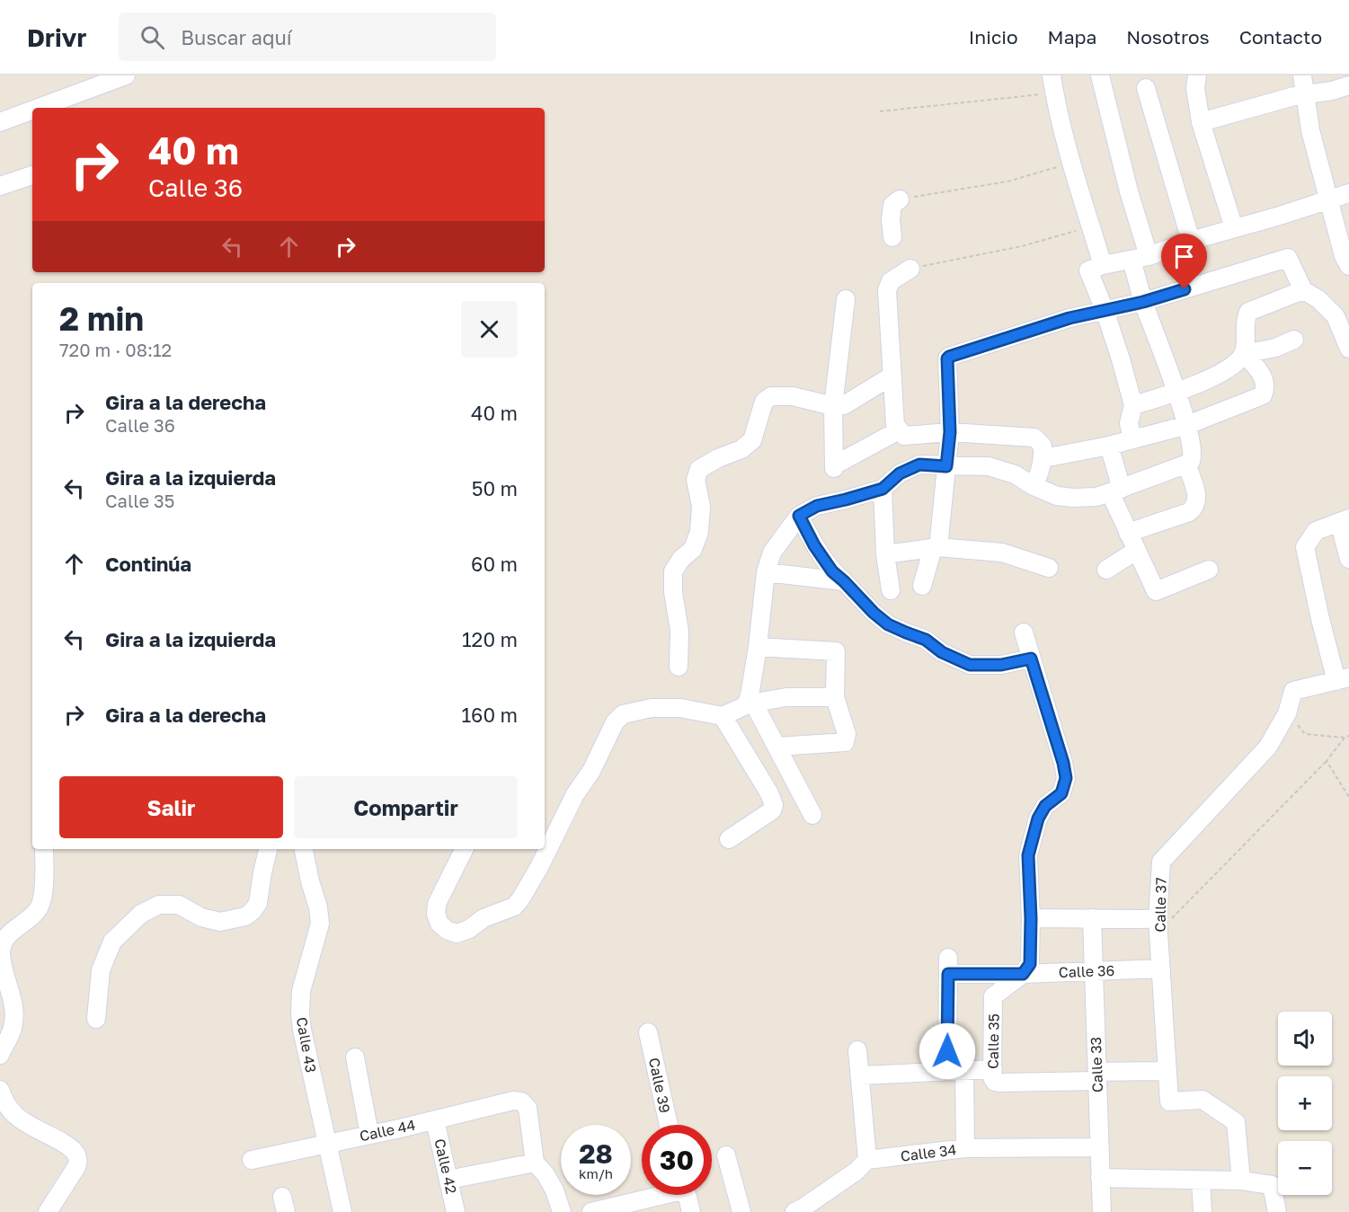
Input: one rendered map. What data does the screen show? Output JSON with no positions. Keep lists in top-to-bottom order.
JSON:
{
  "streets": {
    "street": [
      "Calle 37",
      "Calle 36",
      "Calle 35",
      "Calle 43",
      "Calle 33",
      "Calle 39",
      "Calle 44",
      "Calle 34",
      "Calle 42"
    ]
  },
  "crossings": [
    ["Calle 37", "Calle 36"],
    ["Calle 36", "Calle 35"],
    ["Calle 36", "Calle 33"],
    ["Calle 35", "Calle 34"],
    ["Calle 43", "Calle 44"],
    ["Calle 33", "Calle 34"],
    ["Calle 44", "Calle 42"]
  ],
  "page": {
    "header": "Drivr",
    "search": "Buscar aquí",
    "nav": [
      "Inicio",
      "Mapa",
      "Nosotros",
      "Contacto"
    ],
    "turn": ["40 m", "Calle 36"],
    "heading": ["2 min", "720 m · 08:12"],
    "list": [
      {
        "name": "Gira a la derecha",
        "note": "Calle 36",
        "value": "40 m"
      },
      {
        "name": "Gira a la izquierda",
        "note": "Calle 35",
        "value": "50 m"
      },
      {
        "name": "Continúa",
        "value": "60 m"
      },
      {
        "name": "Gira a la izquierda",
        "value": "120 m"
      },
      {
        "name": "Gira a la derecha",
        "value": "160 m"
      }
    ],
    "buttons": ["Salir", "Compartir"],
    "map_buttons": ["+", "−"],
    "speed": "28 km/h",
    "limit": "30"
  }
}
